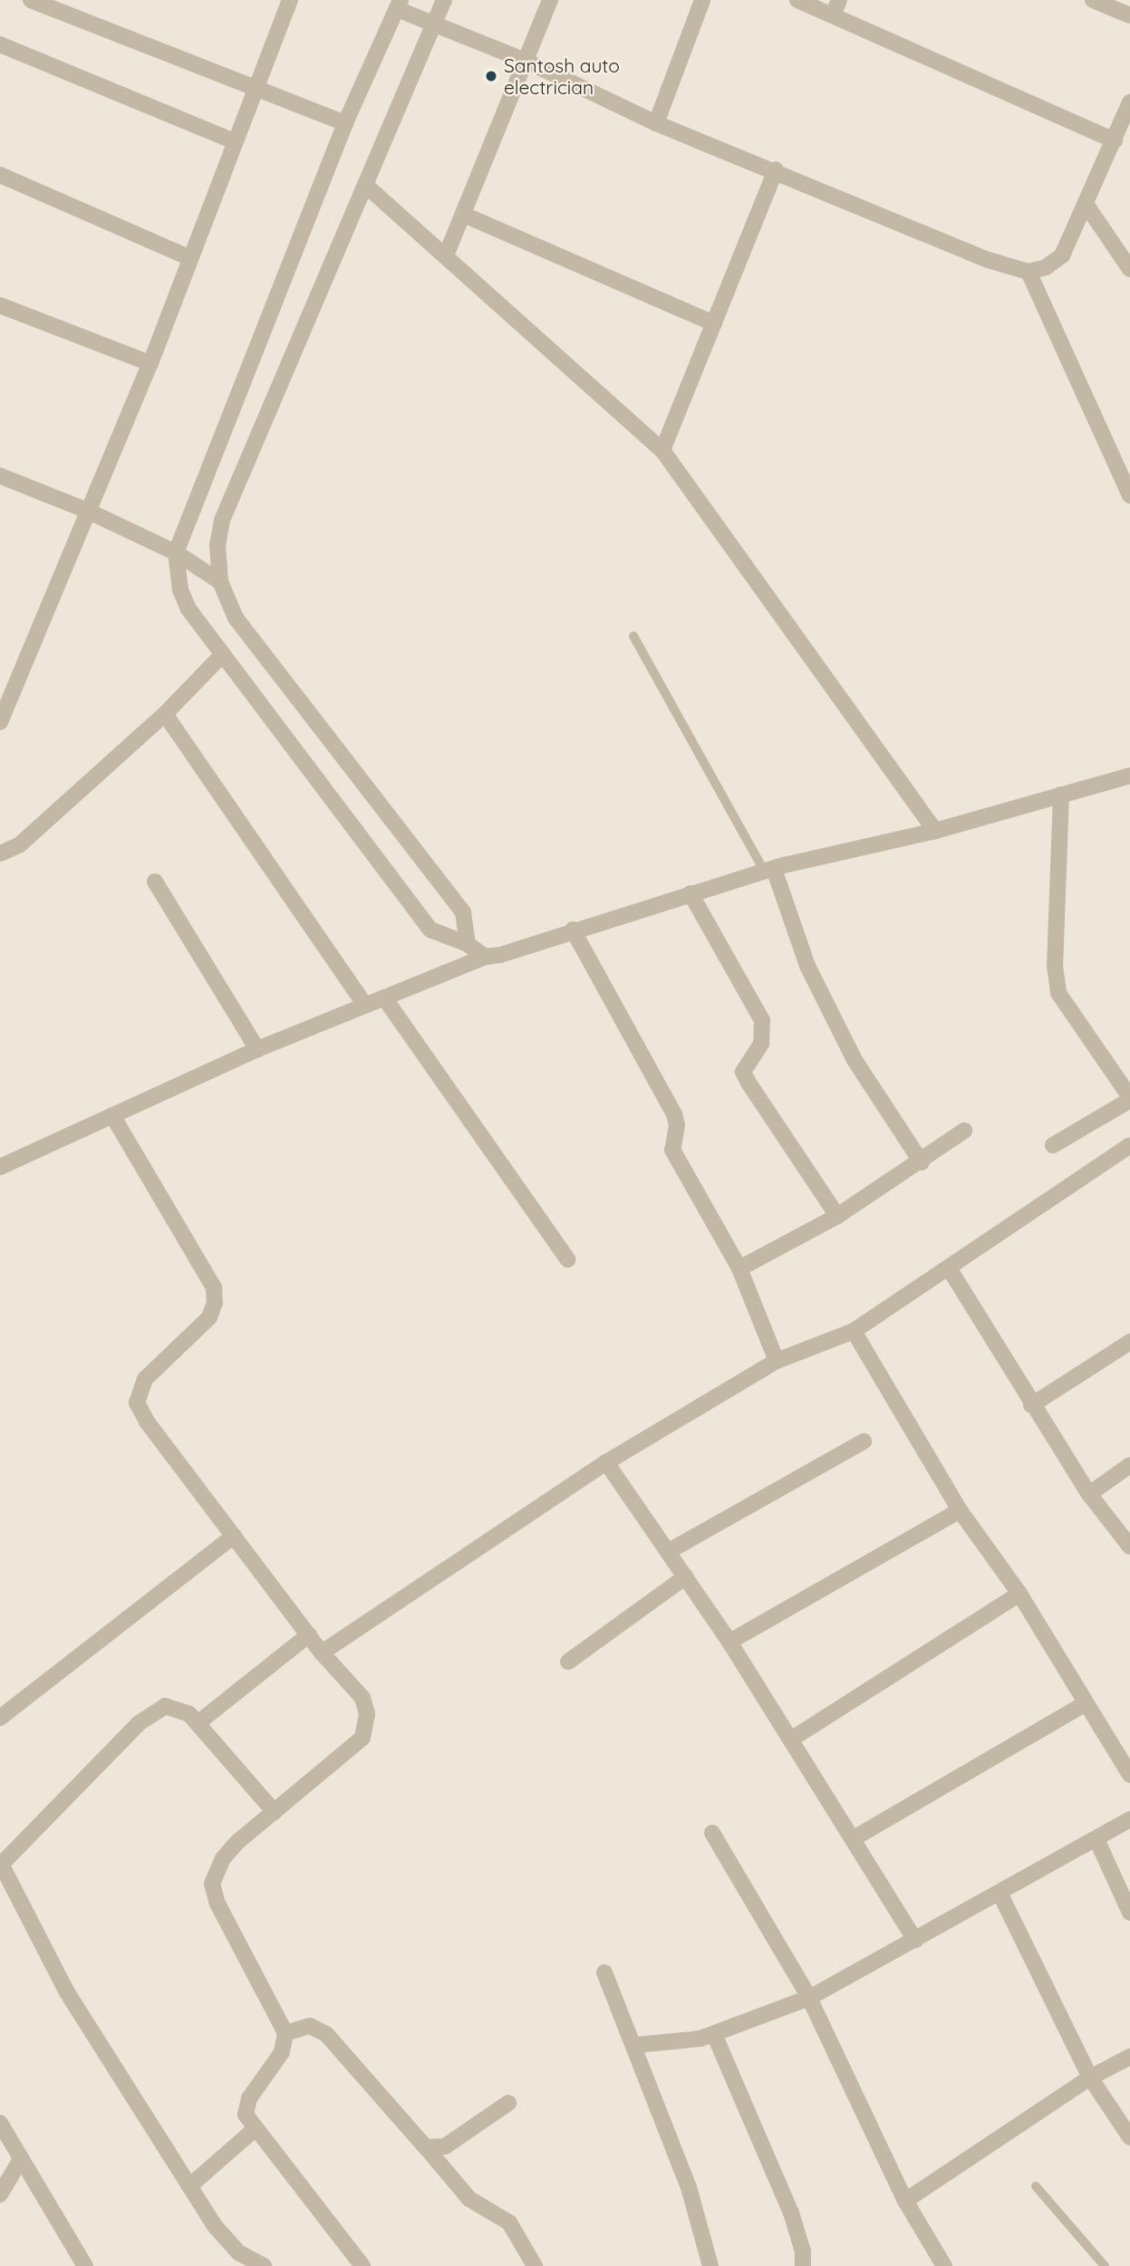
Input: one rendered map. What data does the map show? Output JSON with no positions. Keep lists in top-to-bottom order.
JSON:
{
  "places": ["Santosh auto electrician"]
}
